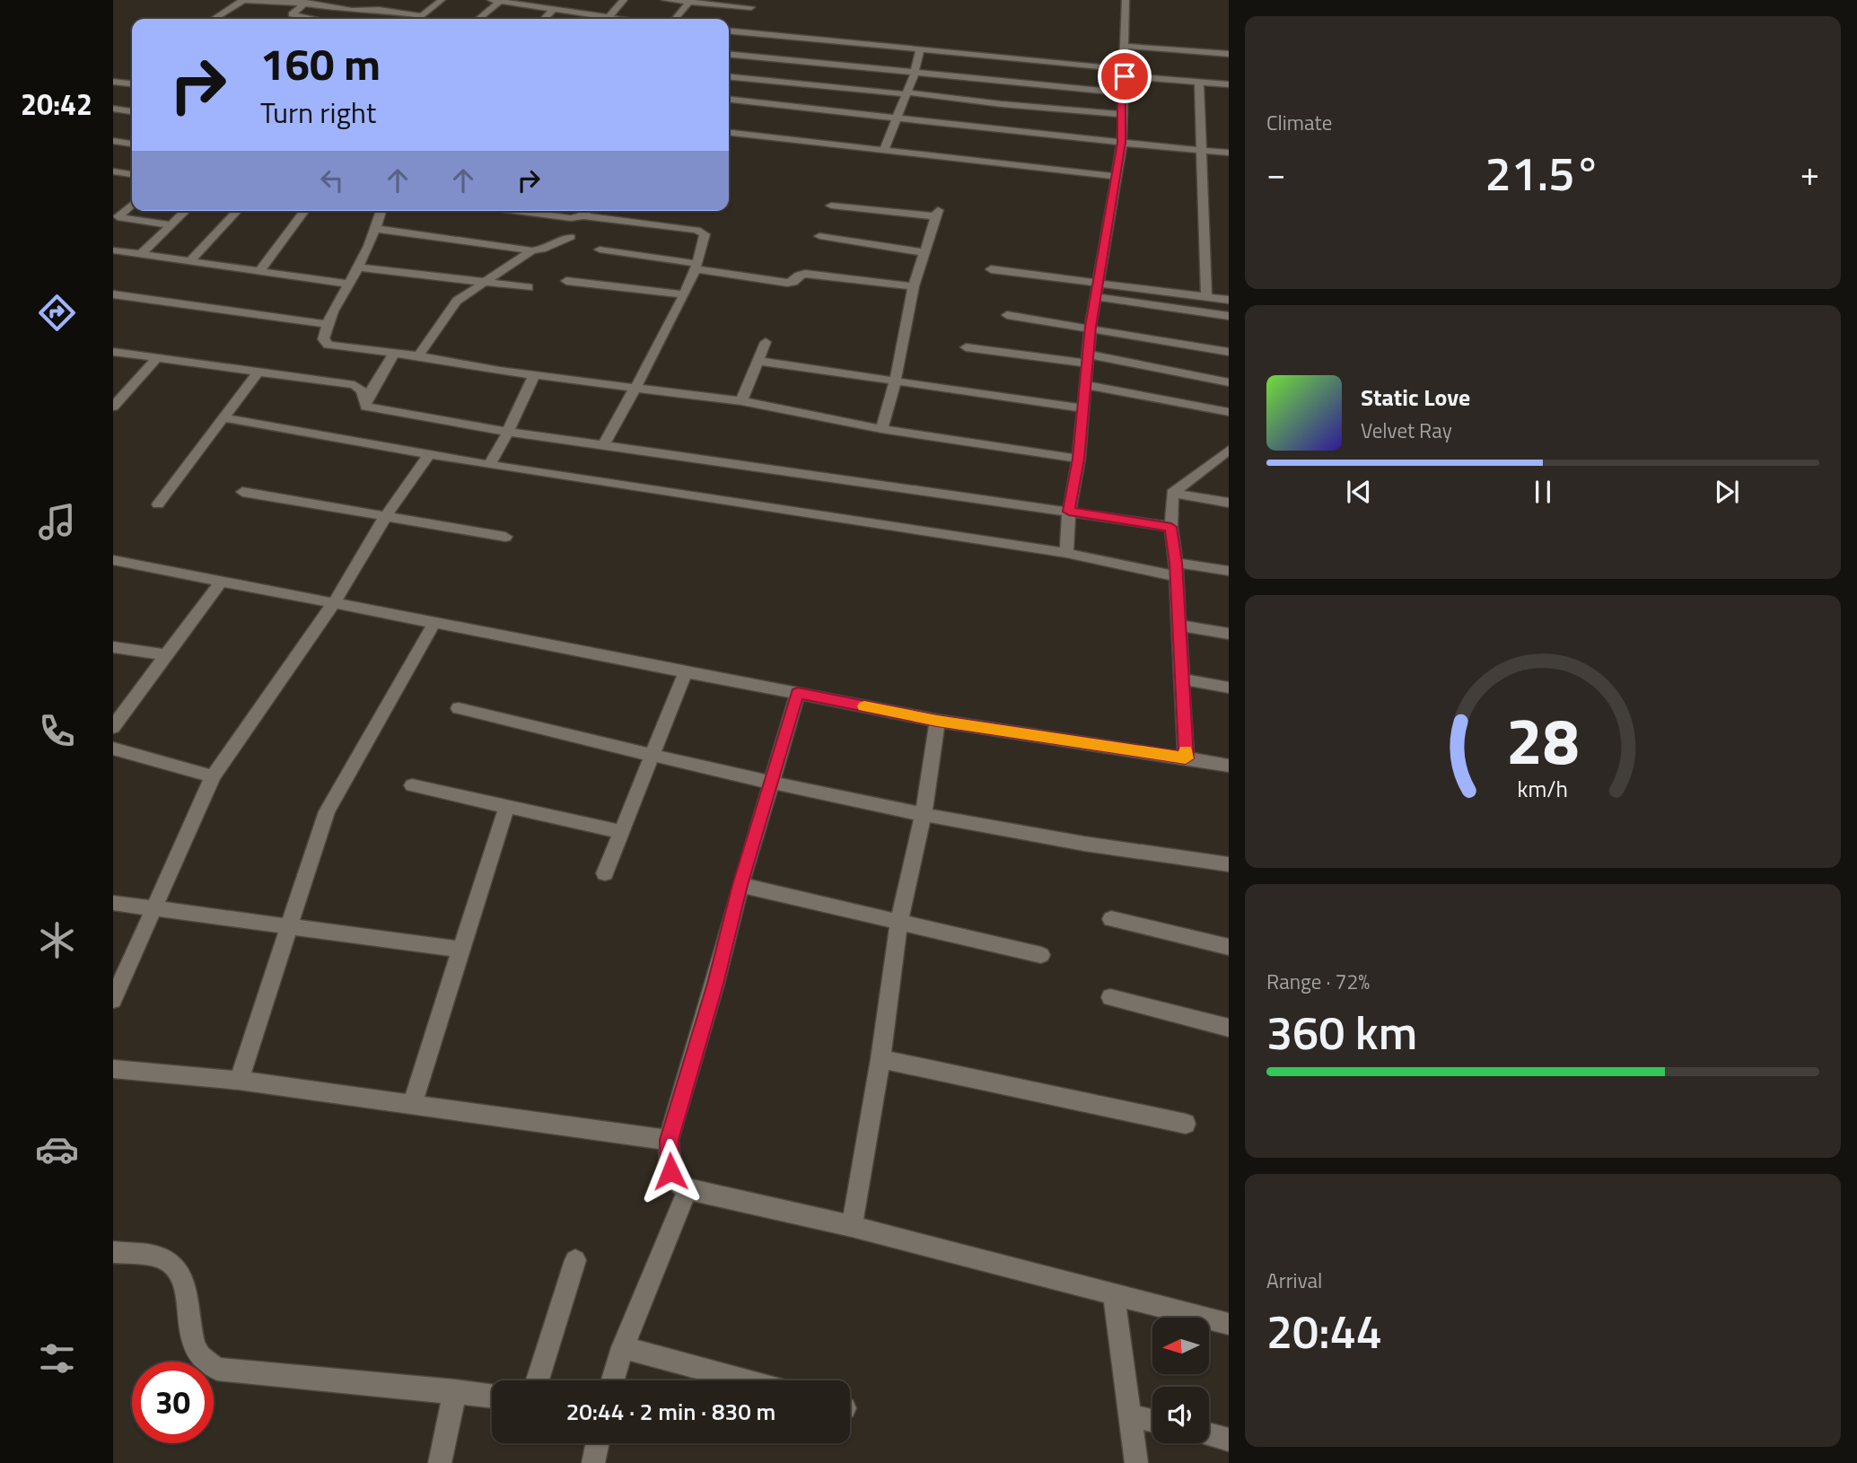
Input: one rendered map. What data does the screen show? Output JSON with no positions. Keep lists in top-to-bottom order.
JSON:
{
  "north": "left",
  "page": {
    "tabs": "20:42",
    "tile": [
      "Climate",
      ["Range · 72%", "360 km"],
      ["Arrival", "20:44"]
    ],
    "turn": ["160 m", "Turn right"],
    "heat": ["−", "21.5°", "+"],
    "song": ["Static Love", "Velvet Ray"],
    "limit": "30",
    "trip": "20:44 · 2 min · 830 m",
    "gauge": ["28", "km/h"]
  }
}
